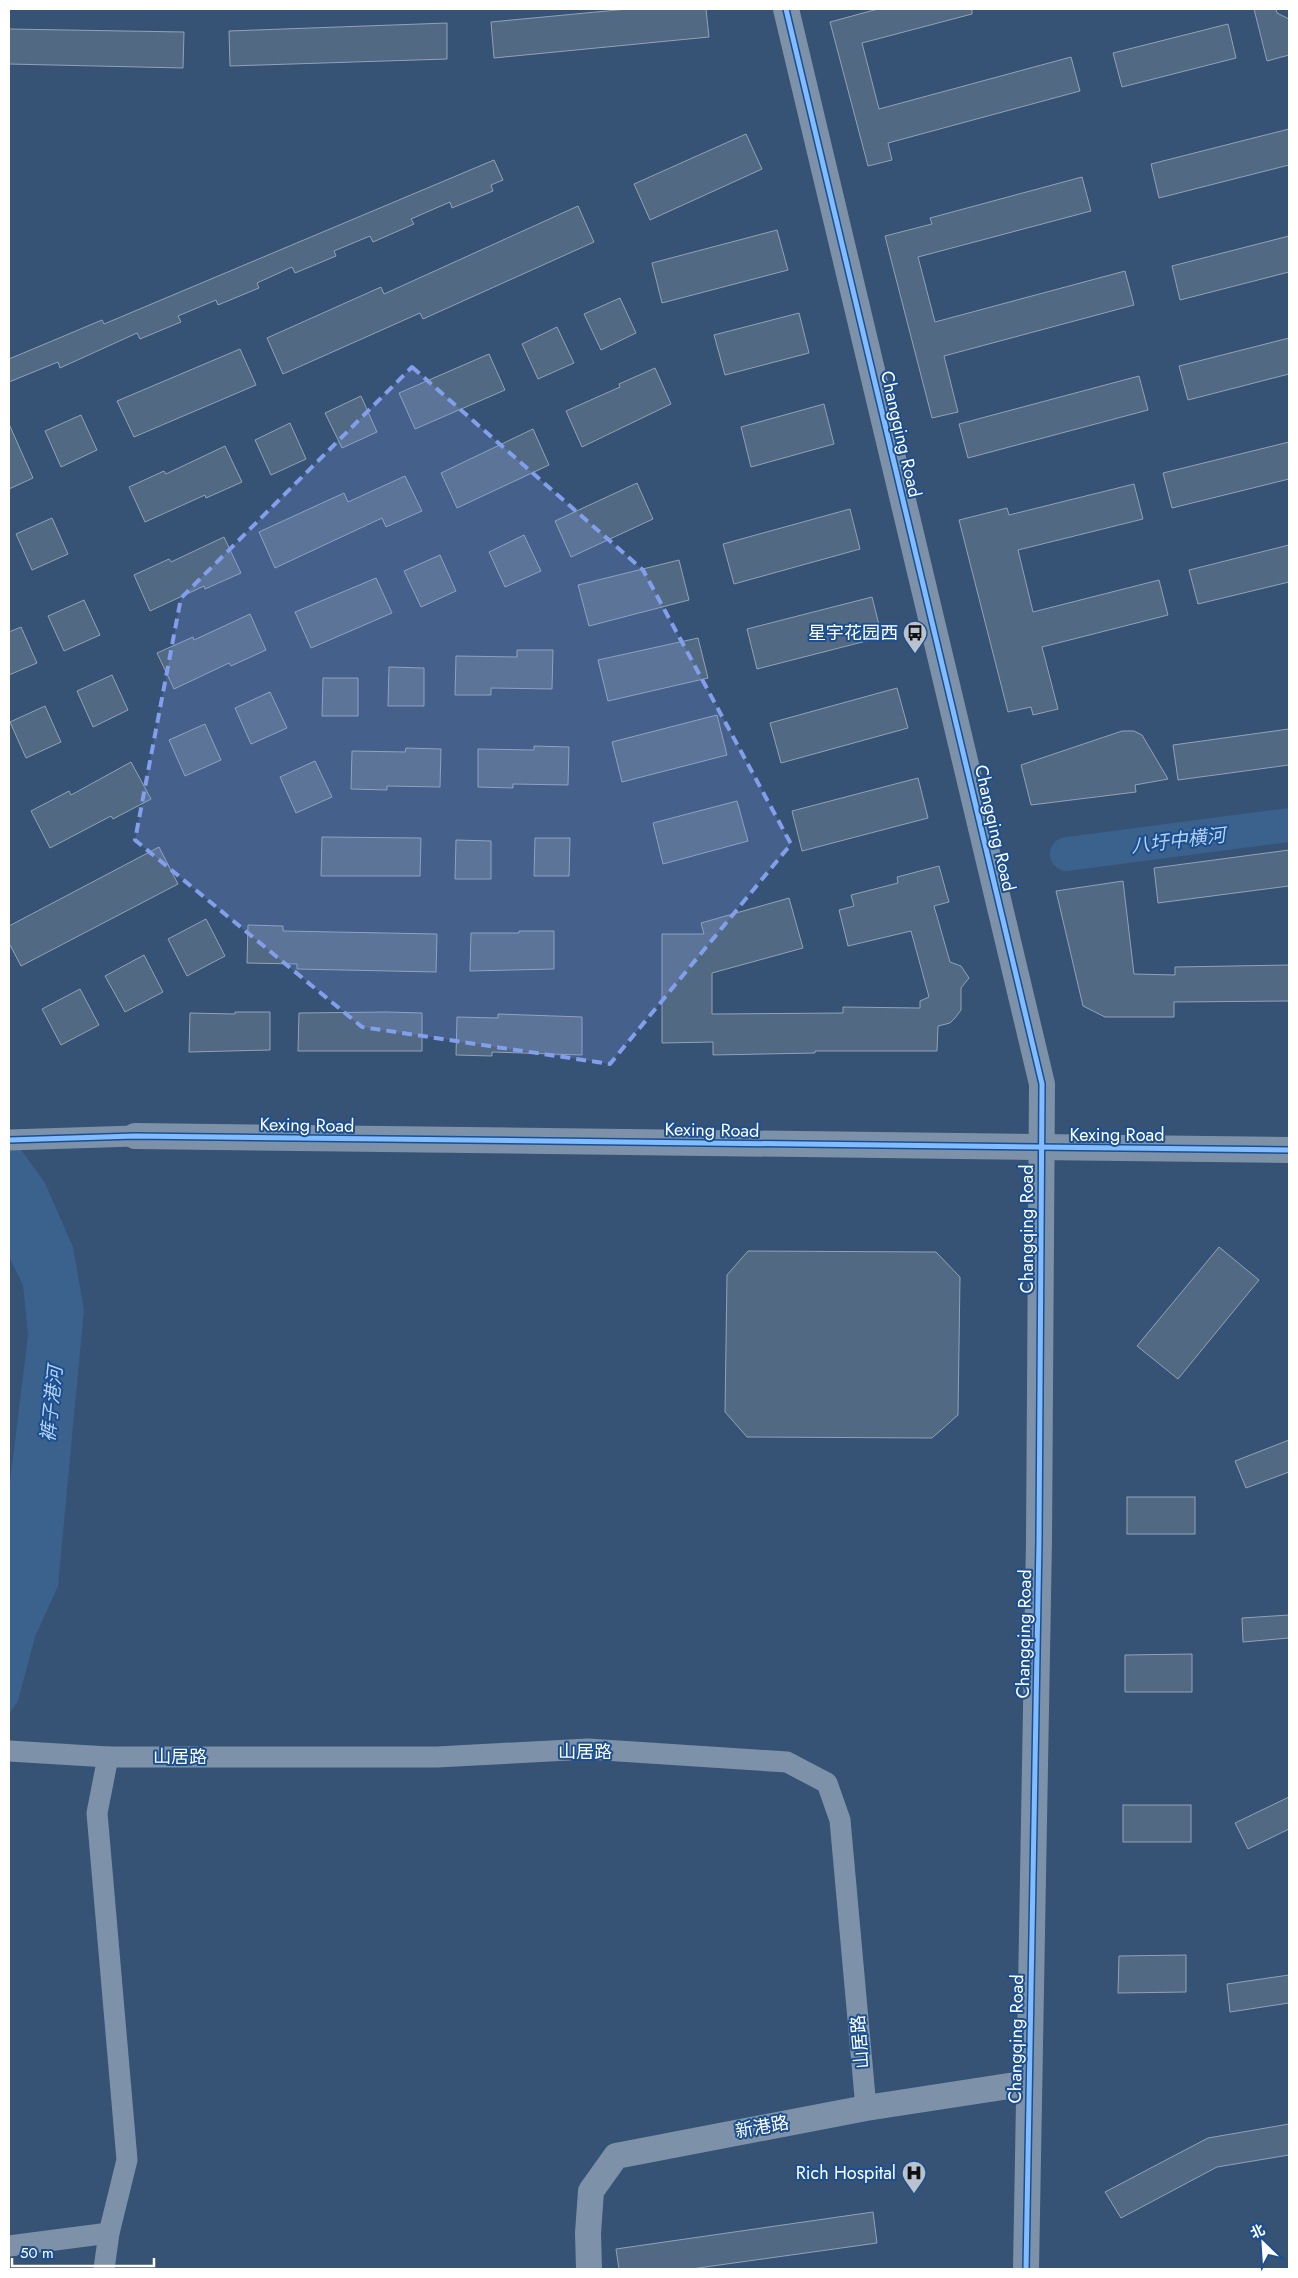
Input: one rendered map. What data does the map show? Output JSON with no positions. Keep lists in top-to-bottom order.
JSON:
{
  "streets": {
    "street": [
      "Changqing Road",
      "Kexing Road",
      "山居路",
      "新港路"
    ]
  },
  "crossings": [
    ["Changqing Road", "Kexing Road"],
    ["Changqing Road", "新港路"],
    ["山居路", "新港路"]
  ],
  "water": ["八圩中横河", "裤子港河"],
  "places": {
    "bus stop": ["星宇花园西"],
    "hospital": ["Rich Hospital"]
  },
  "scale_bar": "50 m",
  "north": "top left"
}
